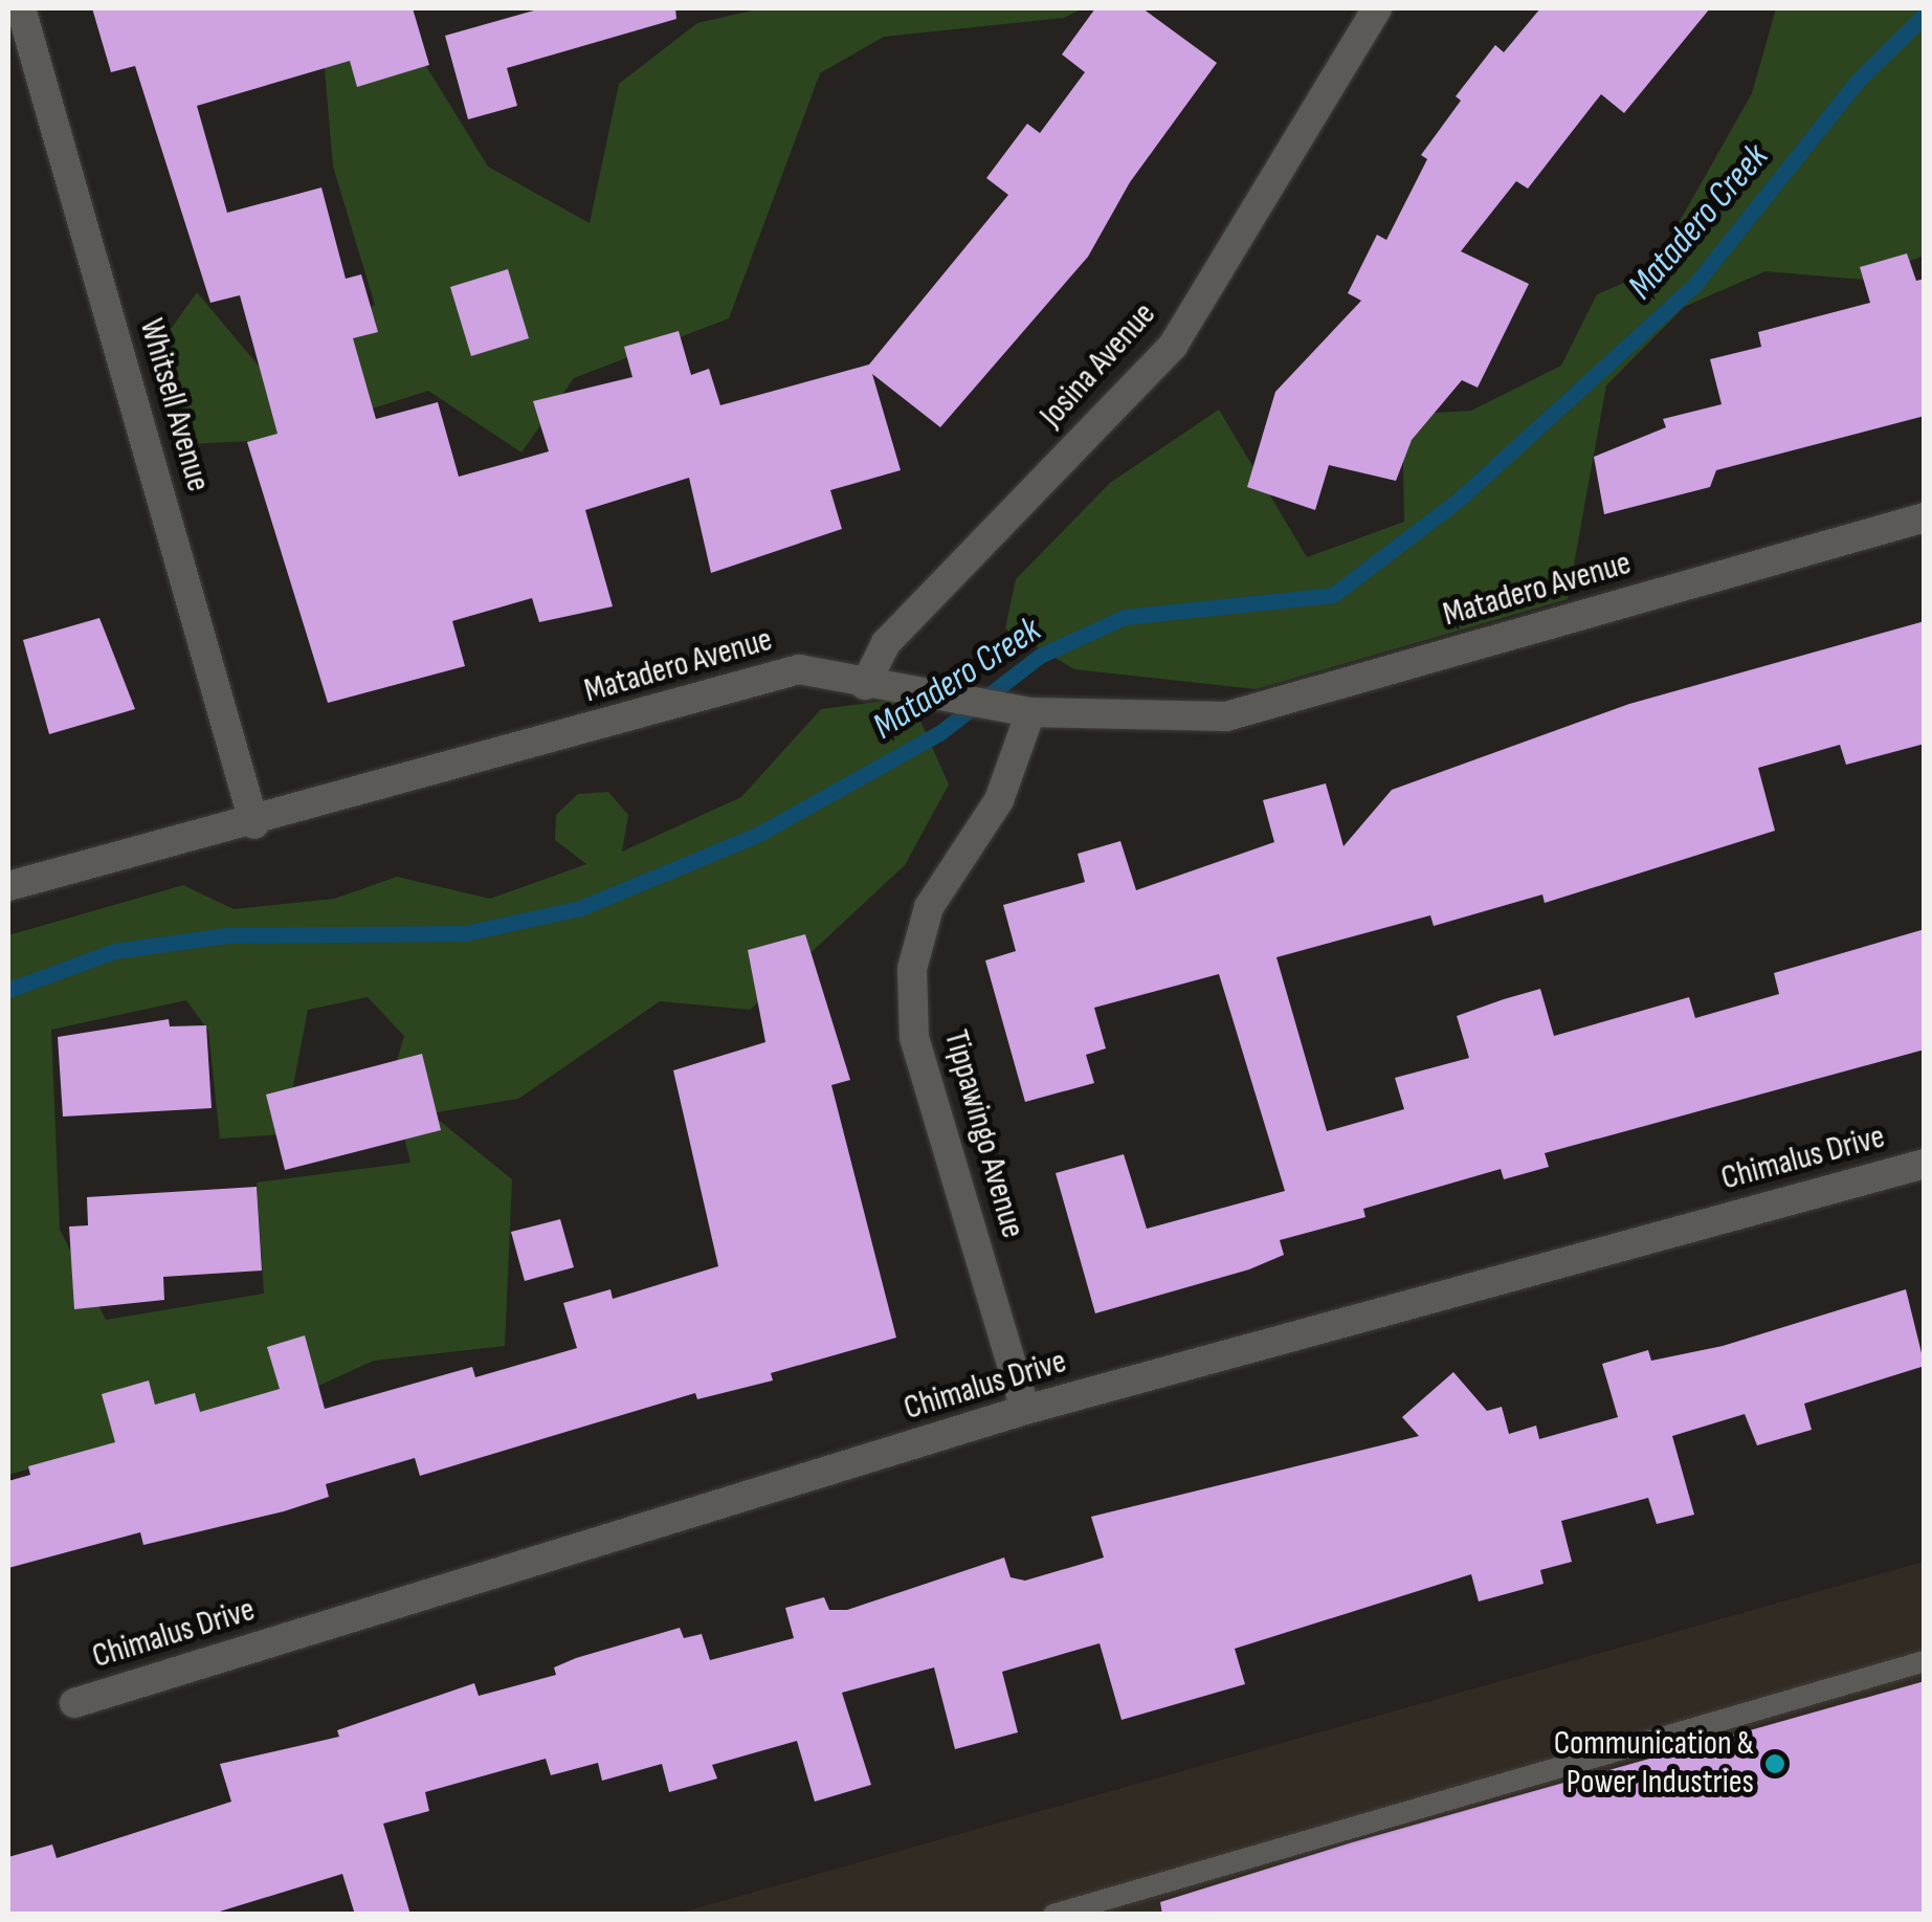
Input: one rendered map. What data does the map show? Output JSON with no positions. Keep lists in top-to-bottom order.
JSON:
{
  "streets": {
    "street": [
      "Josina Avenue",
      "Whitsell Avenue",
      "Matadero Avenue",
      "Tippawingo Avenue",
      "Chimalus Drive"
    ]
  },
  "crossings": [
    ["Josina Avenue", "Matadero Avenue"],
    ["Whitsell Avenue", "Matadero Avenue"],
    ["Matadero Avenue", "Tippawingo Avenue"],
    ["Tippawingo Avenue", "Chimalus Drive"]
  ],
  "water": ["Matadero Creek"],
  "places": ["Communication & Power Industries"]
}
